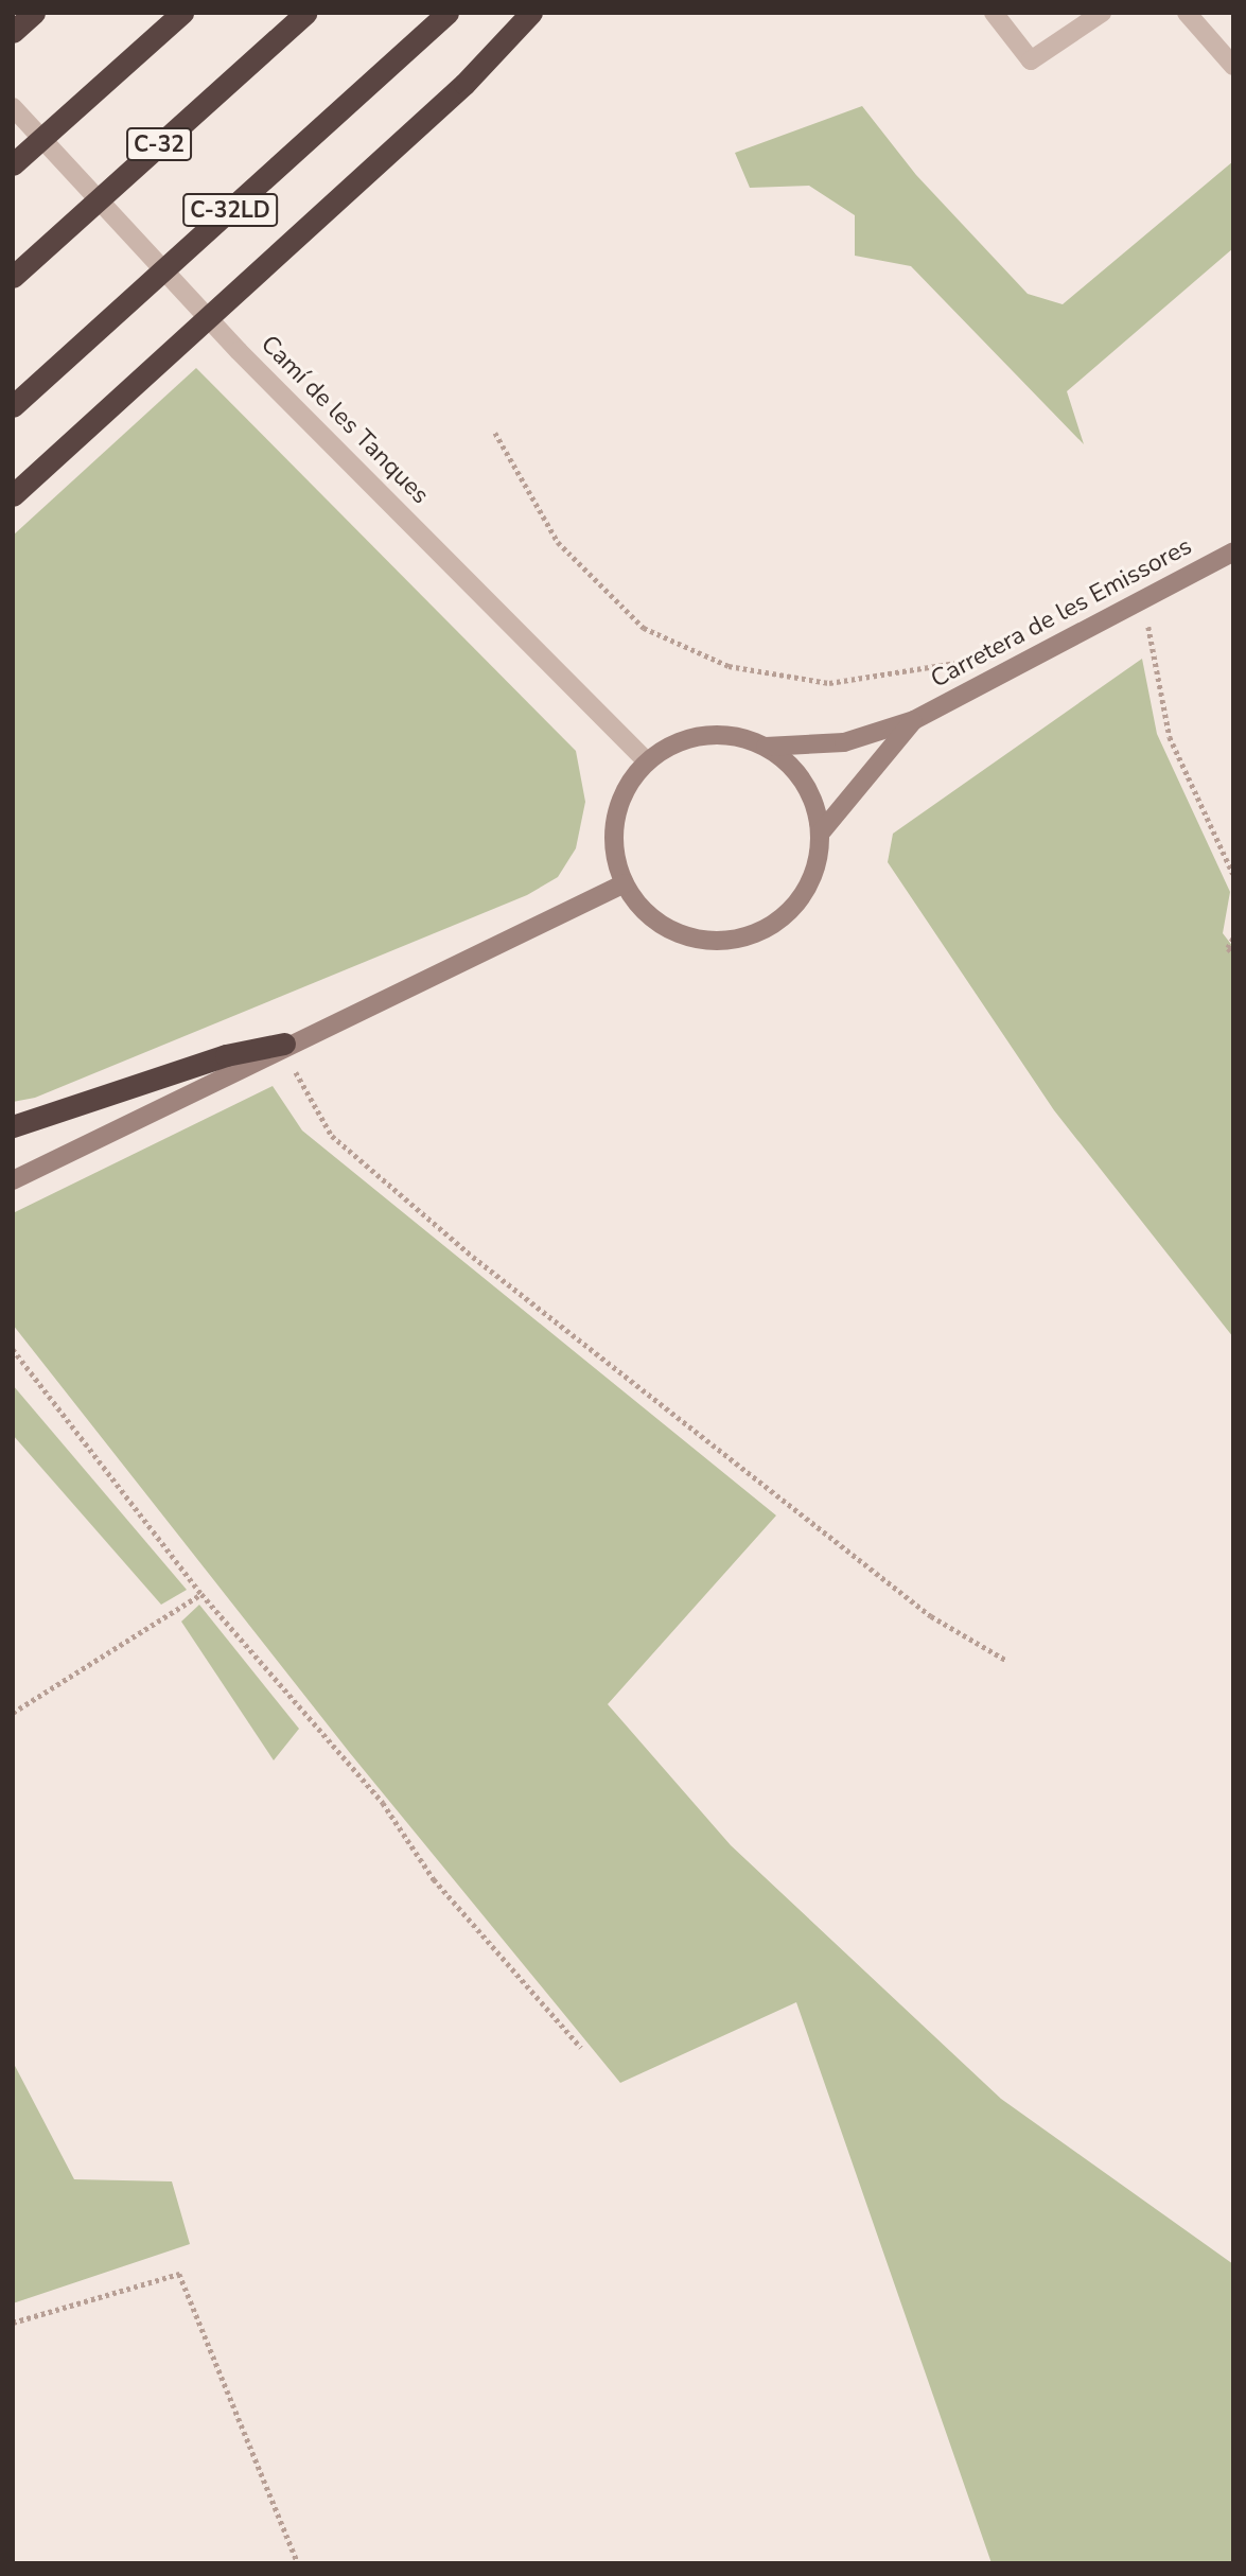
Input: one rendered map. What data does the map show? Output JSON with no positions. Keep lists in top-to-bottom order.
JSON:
{
  "streets": {
    "highway": ["C-32", "C-32LD"],
    "street": ["Camí de les Tanques", "Carretera de les Emissores"]
  }
}
